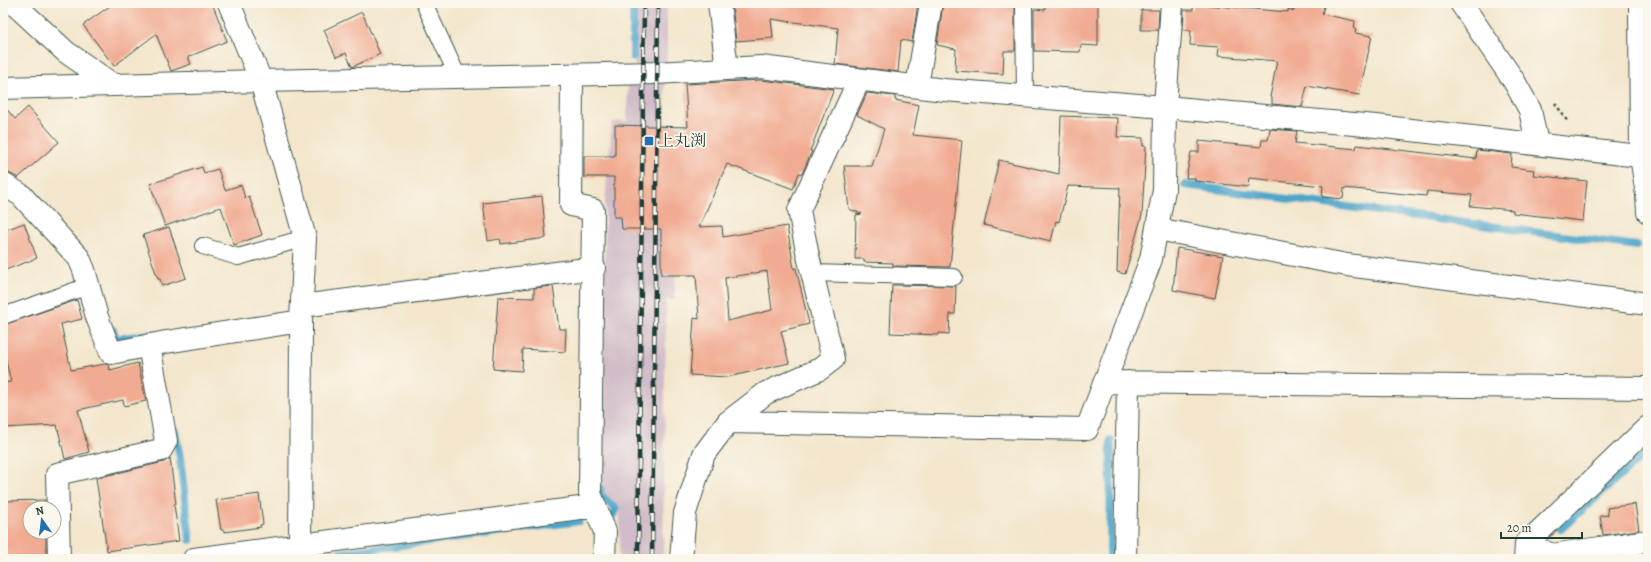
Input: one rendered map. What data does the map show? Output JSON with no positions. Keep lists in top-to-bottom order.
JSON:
{
  "places": {
    "transit": ["上丸渕"]
  },
  "scale_bar": "20 m",
  "north": "top"
}
